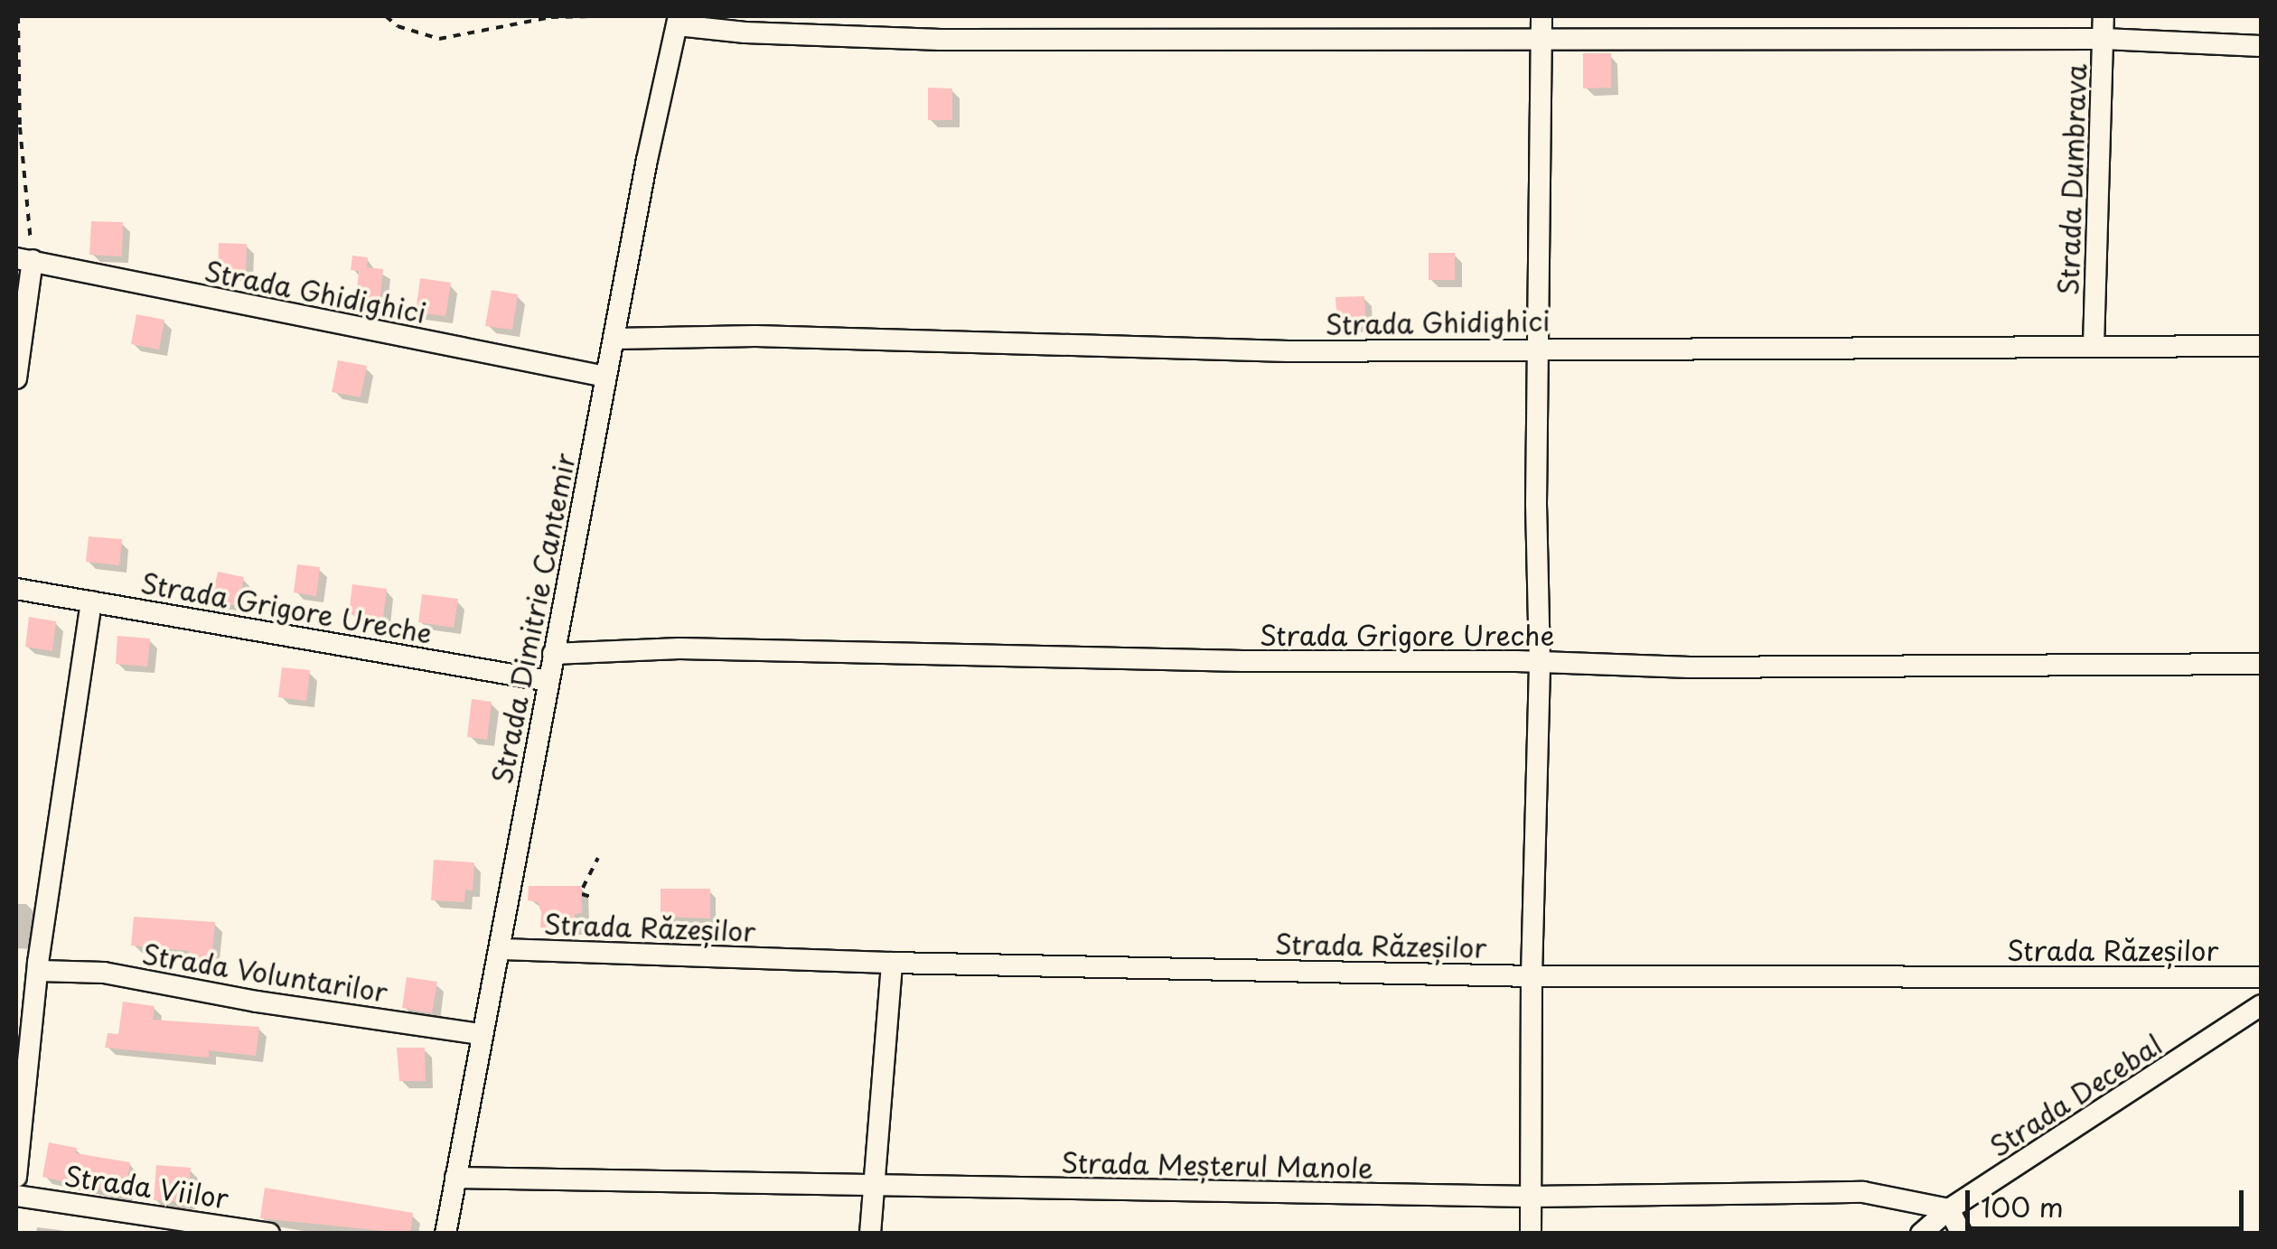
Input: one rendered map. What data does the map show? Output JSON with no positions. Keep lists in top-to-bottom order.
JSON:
{
  "streets": {
    "street": [
      "Strada Dumbrava",
      "Strada Ghidighici",
      "Strada Grigore Ureche",
      "Strada Dimitrie Cantemir",
      "Strada Răzeșilor",
      "Strada Voluntarilor",
      "Strada Decebal",
      "Strada Meșterul Manole",
      "Strada Viilor"
    ]
  },
  "crossings": [
    ["Strada Dumbrava", "Strada Ghidighici"],
    ["Strada Ghidighici", "Strada Dimitrie Cantemir"],
    ["Strada Grigore Ureche", "Strada Dimitrie Cantemir"],
    ["Strada Dimitrie Cantemir", "Strada Răzeșilor"],
    ["Strada Dimitrie Cantemir", "Strada Voluntarilor"],
    ["Strada Dimitrie Cantemir", "Strada Meșterul Manole"],
    ["Strada Decebal", "Strada Meșterul Manole"]
  ],
  "scale_bar": "100 m"
}
